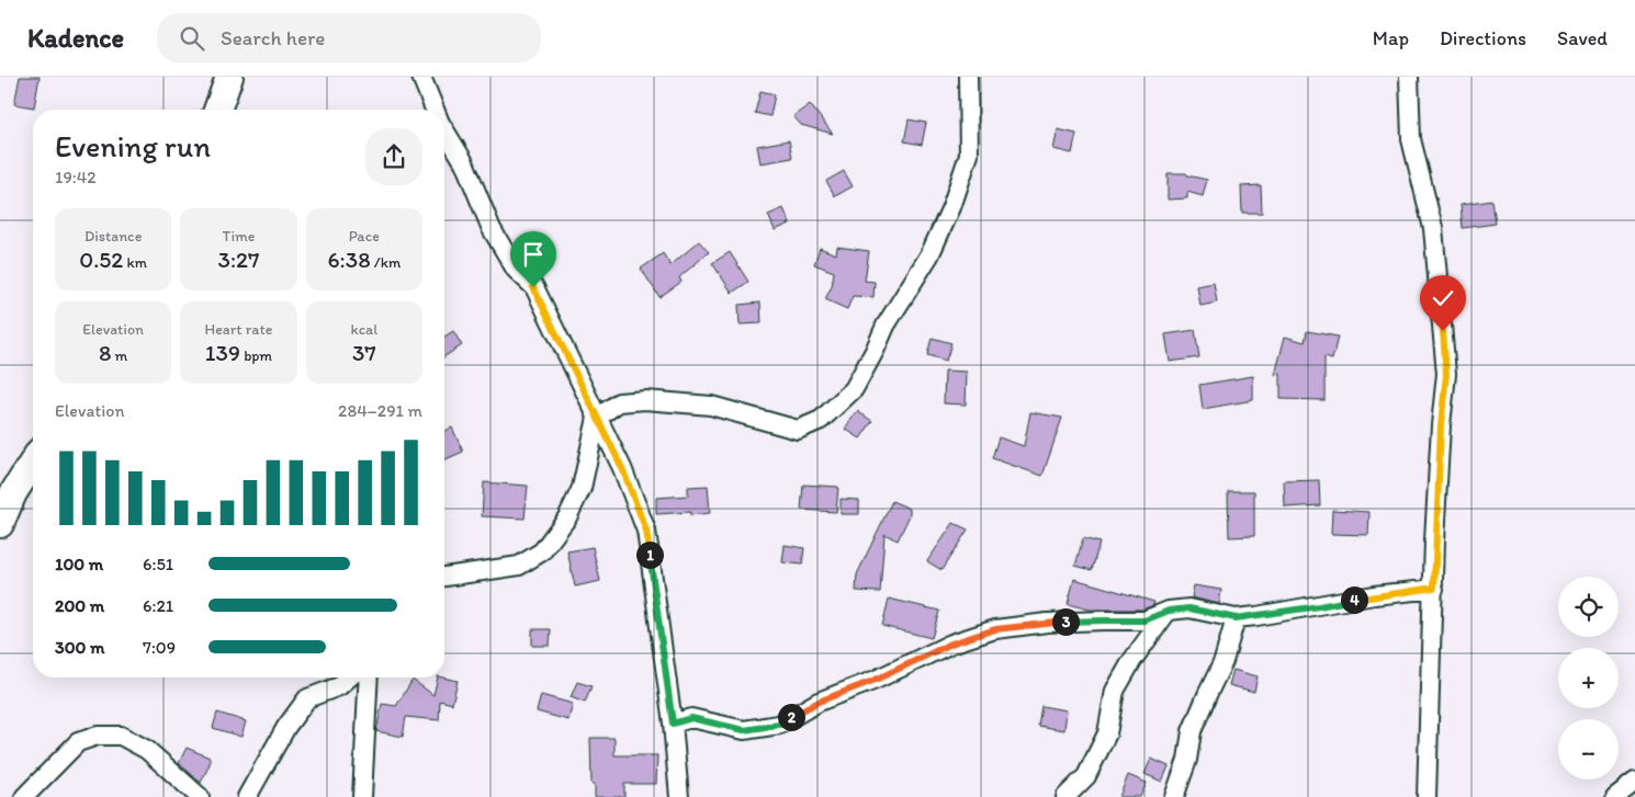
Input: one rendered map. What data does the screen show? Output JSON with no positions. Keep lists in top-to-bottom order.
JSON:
{
  "page": {
    "header": "Kadence",
    "search": "Search here",
    "nav": ["Map", "Directions", "Saved"],
    "heading": ["Evening run", "19:42"],
    "stats": [
      ["Distance", "0.52 km"],
      ["Time", "3:27"],
      ["Pace", "6:38 /km"],
      ["Elevation", "8 m"],
      ["Heart rate", "139 bpm"],
      ["kcal", "37"]
    ],
    "chart": ["Elevation", "284–291 m"],
    "pins": [
      "1",
      "4",
      "3",
      "2"
    ],
    "list": [
      {
        "name": "100 m",
        "note": "6:51"
      },
      {
        "name": "200 m",
        "note": "6:21"
      },
      {
        "name": "300 m",
        "note": "7:09"
      }
    ],
    "map_buttons": ["+", "−"]
  }
}
